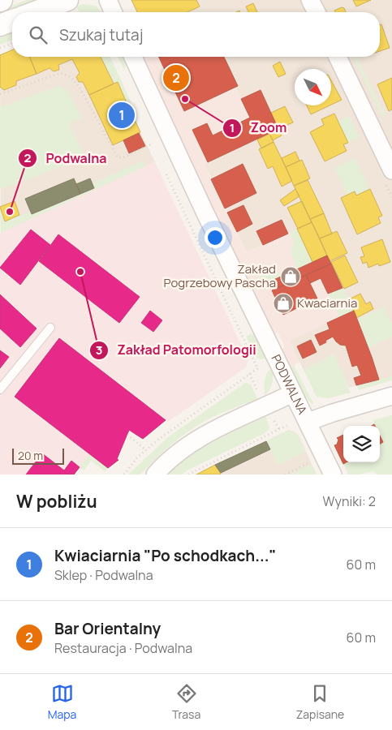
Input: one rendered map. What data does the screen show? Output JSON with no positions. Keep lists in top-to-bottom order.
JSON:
{
  "streets": {
    "street": ["PODWALNA"]
  },
  "places": {
    "other": ["Zoom", "Podwalna", "Zakład Patomorfologii"],
    "shop": ["Zakład Pogrzebowy Pascha", "Kwaciarnia"]
  },
  "scale_bar": "20 m",
  "north": "bottom right",
  "page": {
    "search": "Szukaj tutaj",
    "pins": ["2", "1"],
    "scale": "20 m",
    "heading": ["W pobliżu", "Wyniki: 2"],
    "list": [
      {
        "mark": "1",
        "name": "Kwiaciarnia \"Po schodkach...\"",
        "note": "Sklep · Podwalna",
        "value": "60 m"
      },
      {
        "mark": "2",
        "name": "Bar Orientalny",
        "note": "Restauracja · Podwalna",
        "value": "60 m"
      }
    ],
    "nav": ["Mapa", "Trasa", "Zapisane"]
  }
}
